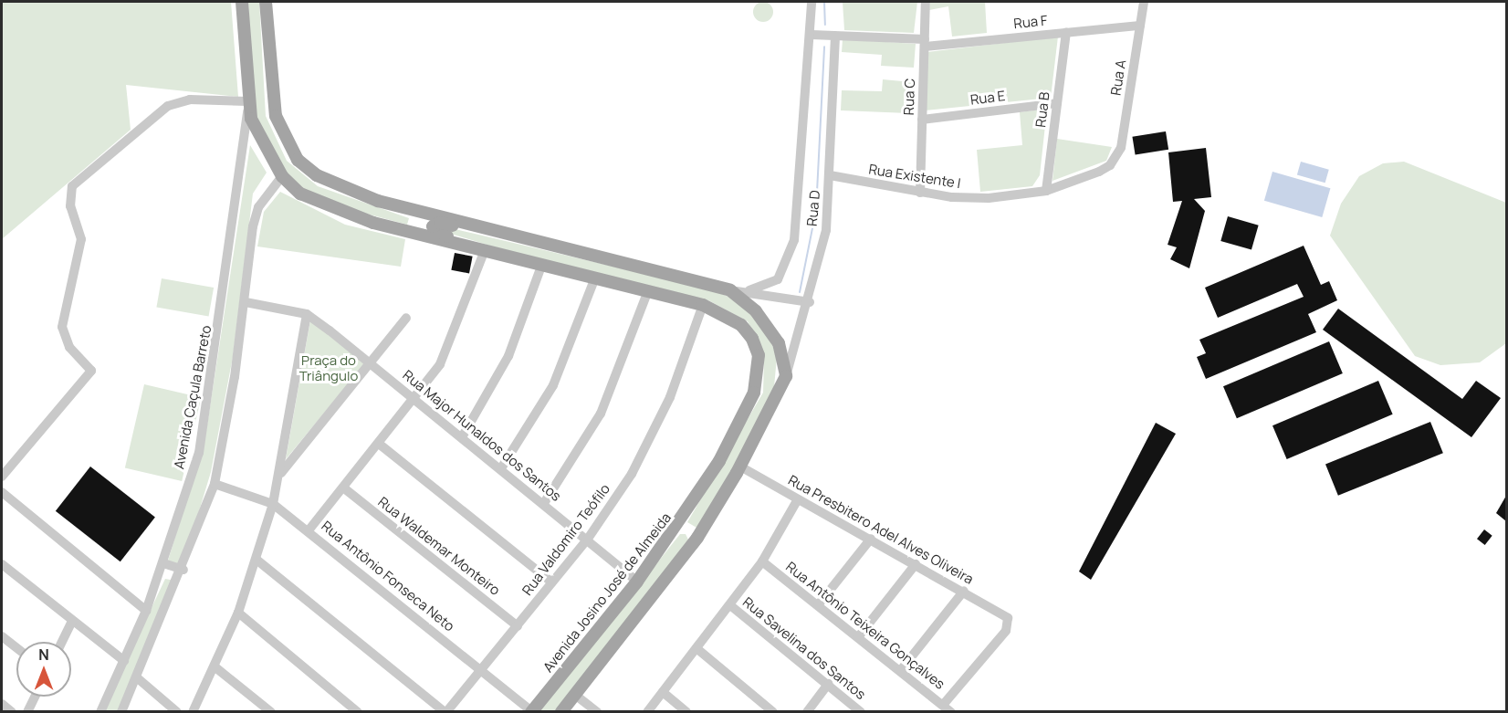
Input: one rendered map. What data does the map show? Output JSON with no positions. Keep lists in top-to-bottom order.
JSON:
{
  "streets": {
    "main road": ["Avenida Josino José de Almeida"],
    "street": [
      "Rua F",
      "Rua A",
      "Rua C",
      "Rua E",
      "Rua B",
      "Rua Existente I",
      "Rua D",
      "Avenida Caçula Barreto",
      "Rua Major Hunaldos dos Santos",
      "Rua Presbitero Adel Alves Oliveira",
      "Rua Valdomiro Teófilo",
      "Rua Waldemar Monteiro",
      "Rua Antônio Fonseca Neto",
      "Rua Antônio Teixeira Gonçalves",
      "Rua Savelina dos Santos"
    ]
  },
  "crossings": [
    ["Rua F", "Rua A"],
    ["Rua F", "Rua C"],
    ["Rua F", "Rua B"],
    ["Rua F", "Rua D"],
    ["Rua A", "Rua Existente I"],
    ["Rua C", "Rua E"],
    ["Rua C", "Rua Existente I"],
    ["Rua E", "Rua B"],
    ["Rua B", "Rua Existente I"],
    ["Rua Existente I", "Rua D"],
    ["Rua Major Hunaldos dos Santos", "Rua Valdomiro Teófilo"],
    ["Rua Major Hunaldos dos Santos", "Avenida Josino José de Almeida"],
    ["Rua Presbitero Adel Alves Oliveira", "Rua Antônio Teixeira Gonçalves"],
    ["Rua Valdomiro Teófilo", "Rua Waldemar Monteiro"],
    ["Rua Valdomiro Teófilo", "Rua Antônio Fonseca Neto"],
    ["Rua Valdomiro Teófilo", "Avenida Josino José de Almeida"],
    ["Rua Antônio Fonseca Neto", "Avenida Josino José de Almeida"]
  ],
  "parks": ["Praça do Triângulo"],
  "north": "top"
}
